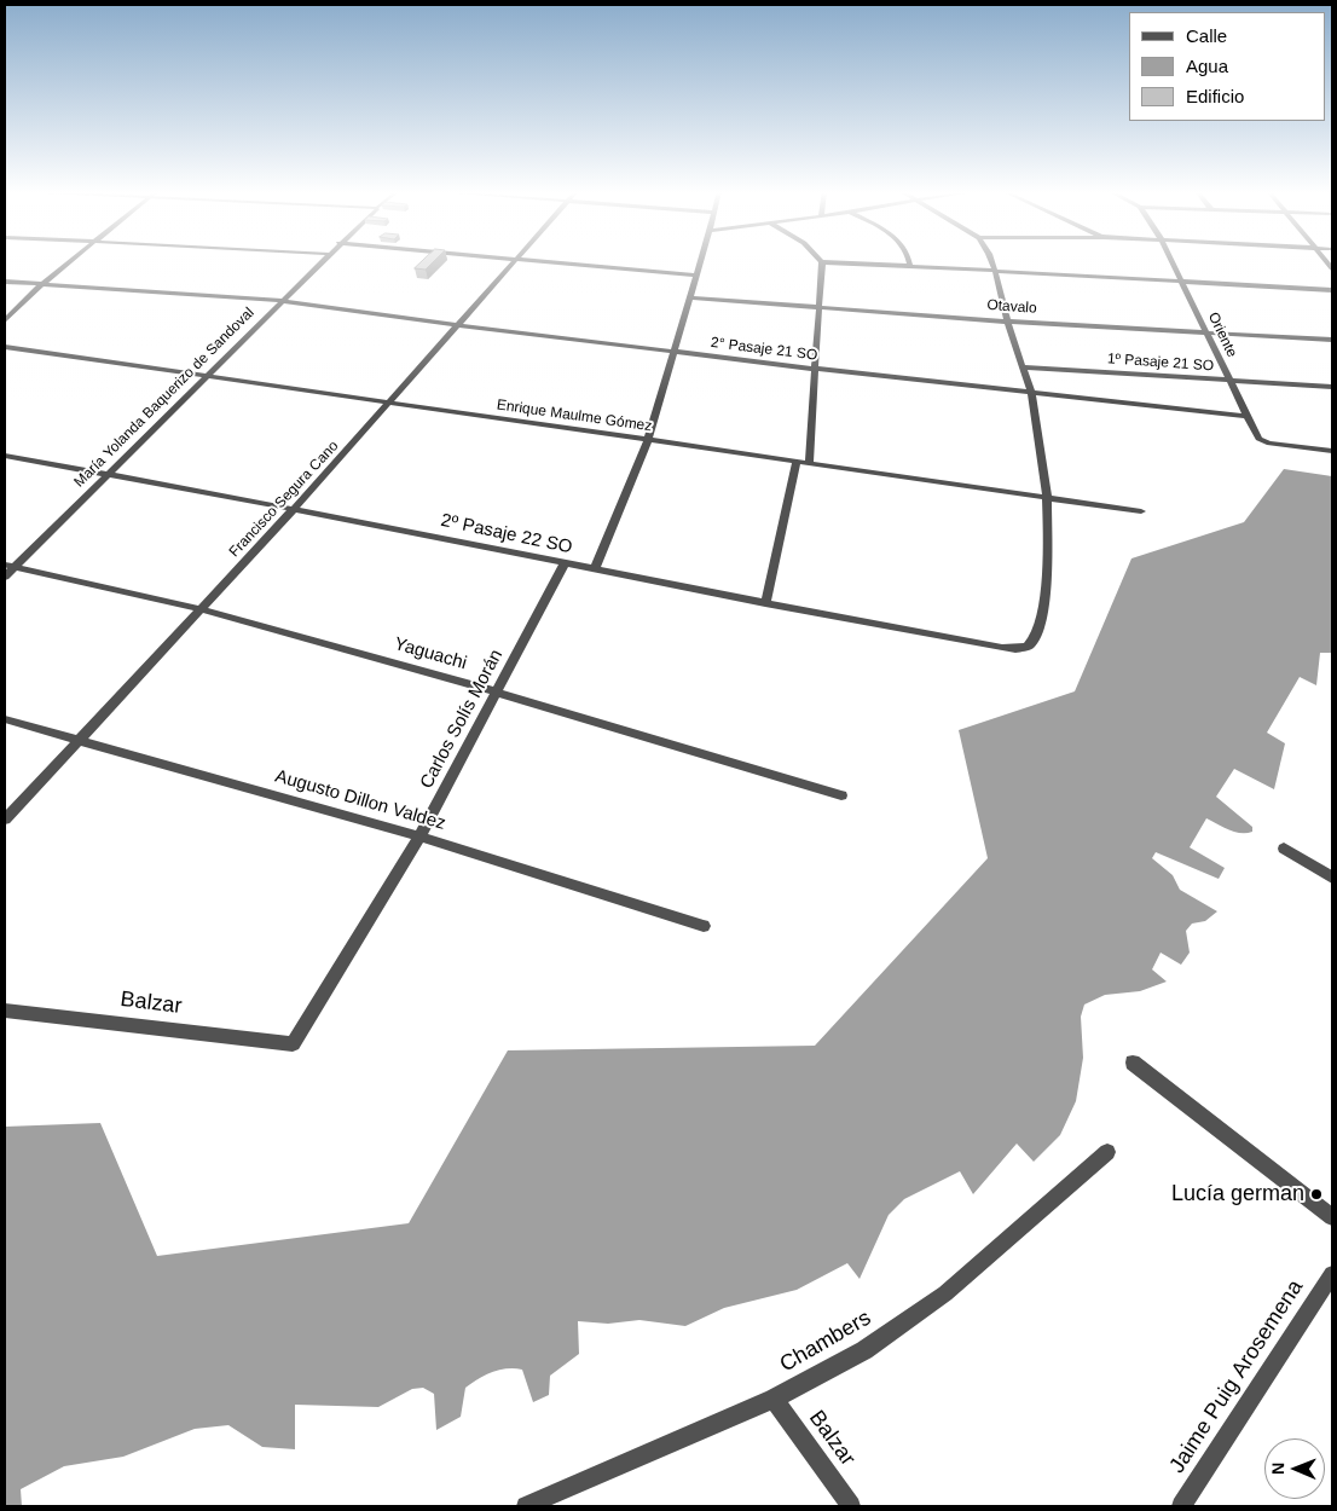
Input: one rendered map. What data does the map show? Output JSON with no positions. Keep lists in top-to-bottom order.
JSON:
{
  "streets": {
    "street": [
      "Otavalo",
      "Oriente",
      "2° Pasaje 21 SO",
      "1º Pasaje 21 SO",
      "María Yolanda Baquerizo de Sandoval",
      "Enrique Maulme Gómez",
      "Francisco Segura Cano",
      "2º Pasaje 22 SO",
      "Yaguachi",
      "Carlos Solís Morán",
      "Augusto Dillon Valdez",
      "Balzar",
      "Chambers",
      "Jaime Puig Arosemena"
    ]
  },
  "crossings": [
    ["Otavalo", "Oriente"],
    ["Otavalo", "2º Pasaje 22 SO"],
    ["Oriente", "2° Pasaje 21 SO"],
    ["Oriente", "1º Pasaje 21 SO"],
    ["2° Pasaje 21 SO", "María Yolanda Baquerizo de Sandoval"],
    ["2° Pasaje 21 SO", "Francisco Segura Cano"],
    ["2° Pasaje 21 SO", "2º Pasaje 22 SO"],
    ["1º Pasaje 21 SO", "2º Pasaje 22 SO"],
    ["María Yolanda Baquerizo de Sandoval", "Enrique Maulme Gómez"],
    ["María Yolanda Baquerizo de Sandoval", "2º Pasaje 22 SO"],
    ["María Yolanda Baquerizo de Sandoval", "Yaguachi"],
    ["Enrique Maulme Gómez", "Francisco Segura Cano"],
    ["Enrique Maulme Gómez", "2º Pasaje 22 SO"],
    ["Francisco Segura Cano", "2º Pasaje 22 SO"],
    ["Francisco Segura Cano", "Yaguachi"],
    ["Francisco Segura Cano", "Augusto Dillon Valdez"],
    ["2º Pasaje 22 SO", "Carlos Solís Morán"],
    ["Yaguachi", "Carlos Solís Morán"],
    ["Carlos Solís Morán", "Augusto Dillon Valdez"],
    ["Carlos Solís Morán", "Balzar"],
    ["Balzar", "Chambers"]
  ],
  "places": ["Lucía german"],
  "legend": ["Calle", "Agua", "Edificio"],
  "north": "left"
}
